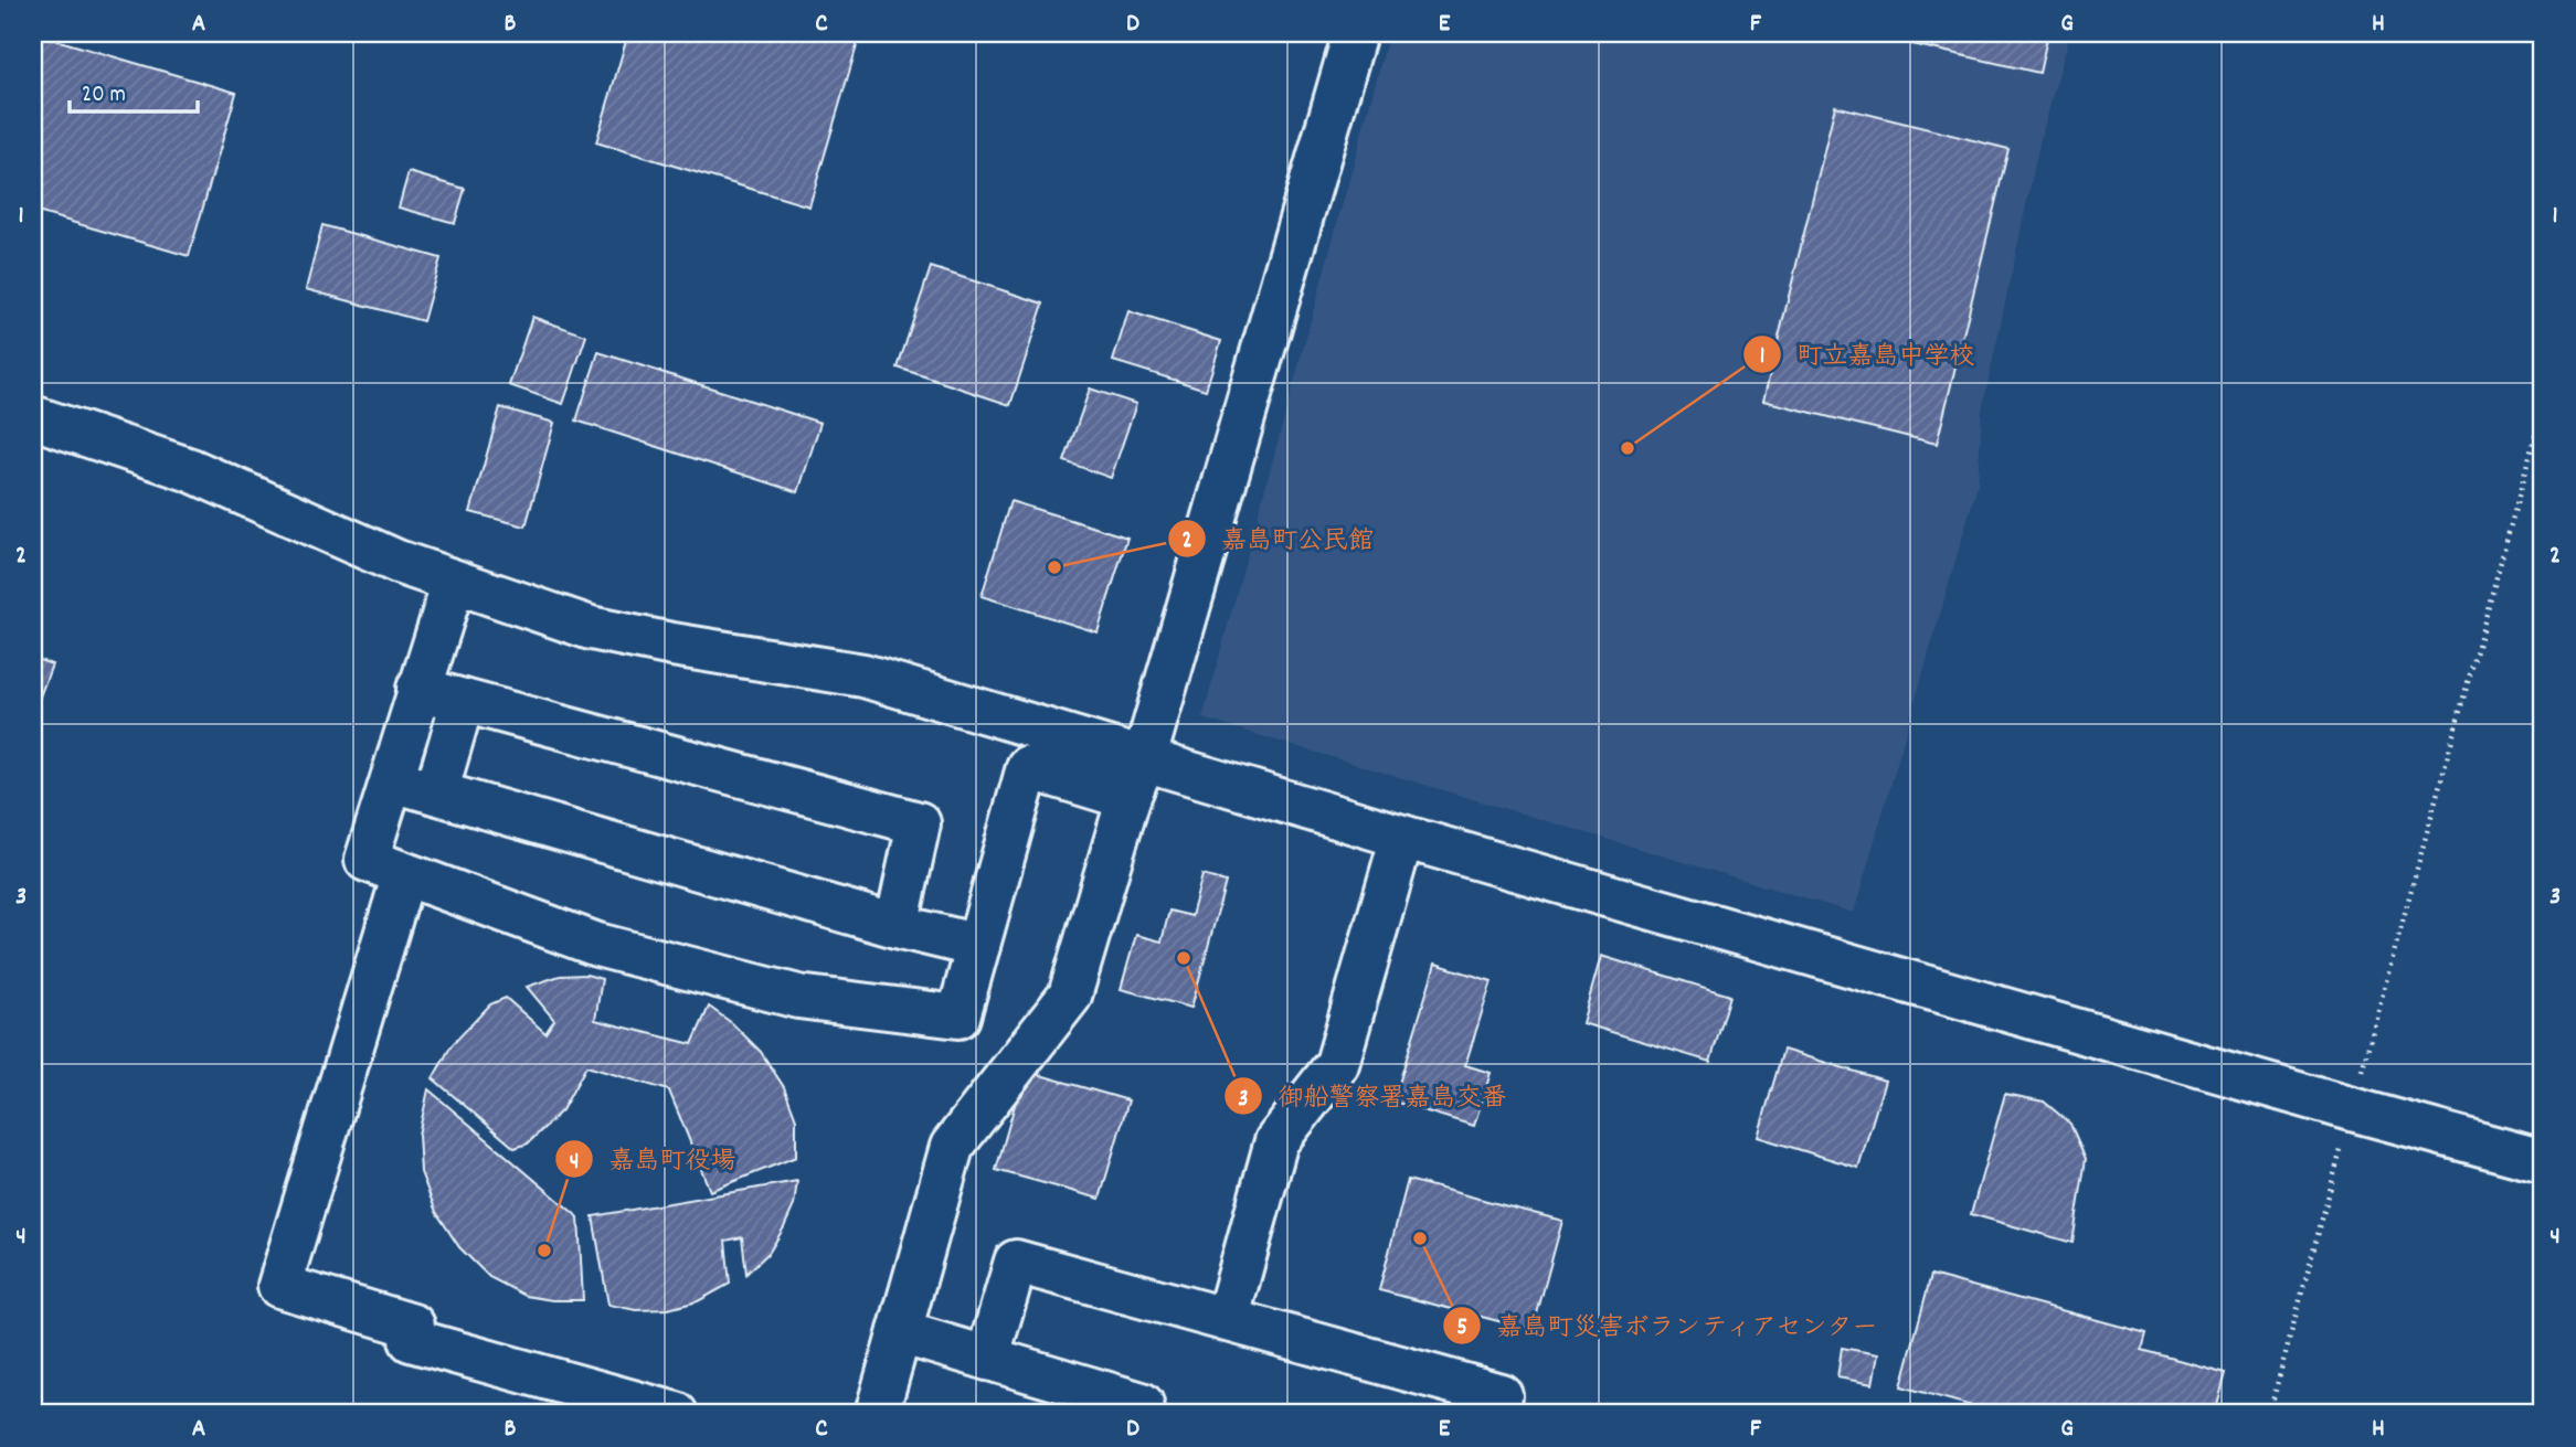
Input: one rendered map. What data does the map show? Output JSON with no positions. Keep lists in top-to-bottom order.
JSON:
{
  "places": [
    "町立嘉島中学校",
    "嘉島町公民館",
    "御船警察署嘉島交番",
    "嘉島町災害ボランティアセンター",
    "嘉島町役場"
  ],
  "scale_bar": "20 m",
  "grid": {
    "columns": [
      "A",
      "B",
      "C",
      "D",
      "E",
      "F",
      "G",
      "H"
    ],
    "rows": [
      "1",
      "2",
      "3",
      "4"
    ]
  }
}
